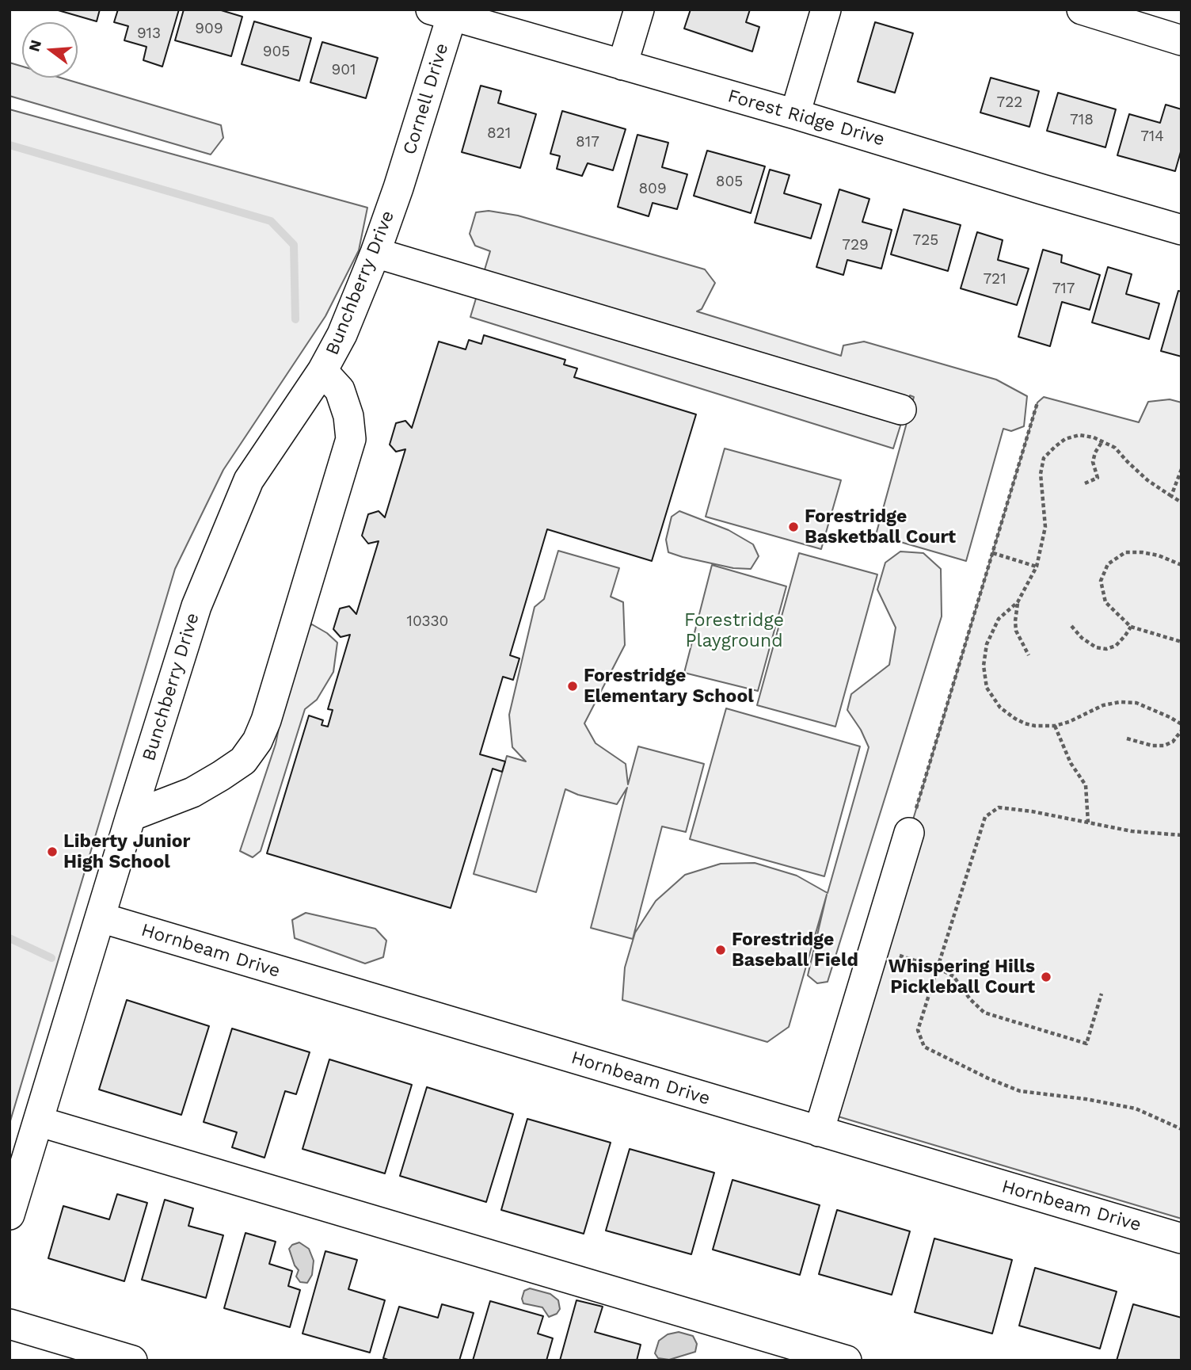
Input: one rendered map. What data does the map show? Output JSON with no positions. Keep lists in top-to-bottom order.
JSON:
{
  "streets": {
    "street": [
      "Cornell Drive",
      "Forest Ridge Drive",
      "Bunchberry Drive",
      "Hornbeam Drive"
    ]
  },
  "crossings": [
    ["Cornell Drive", "Forest Ridge Drive"],
    ["Cornell Drive", "Bunchberry Drive"],
    ["Bunchberry Drive", "Hornbeam Drive"]
  ],
  "parks": ["Forestridge Playground"],
  "places": [
    "Forestridge Basketball Court",
    "Forestridge Elementary School",
    "Liberty Junior High School",
    "Forestridge Baseball Field",
    "Whispering Hills Pickleball Court"
  ],
  "house_numbers": [
    "909",
    "913",
    "905",
    "901",
    "722",
    "718",
    "821",
    "714",
    "817",
    "805",
    "809",
    "725",
    "729",
    "721",
    "717",
    "10330"
  ],
  "north": "left"
}
